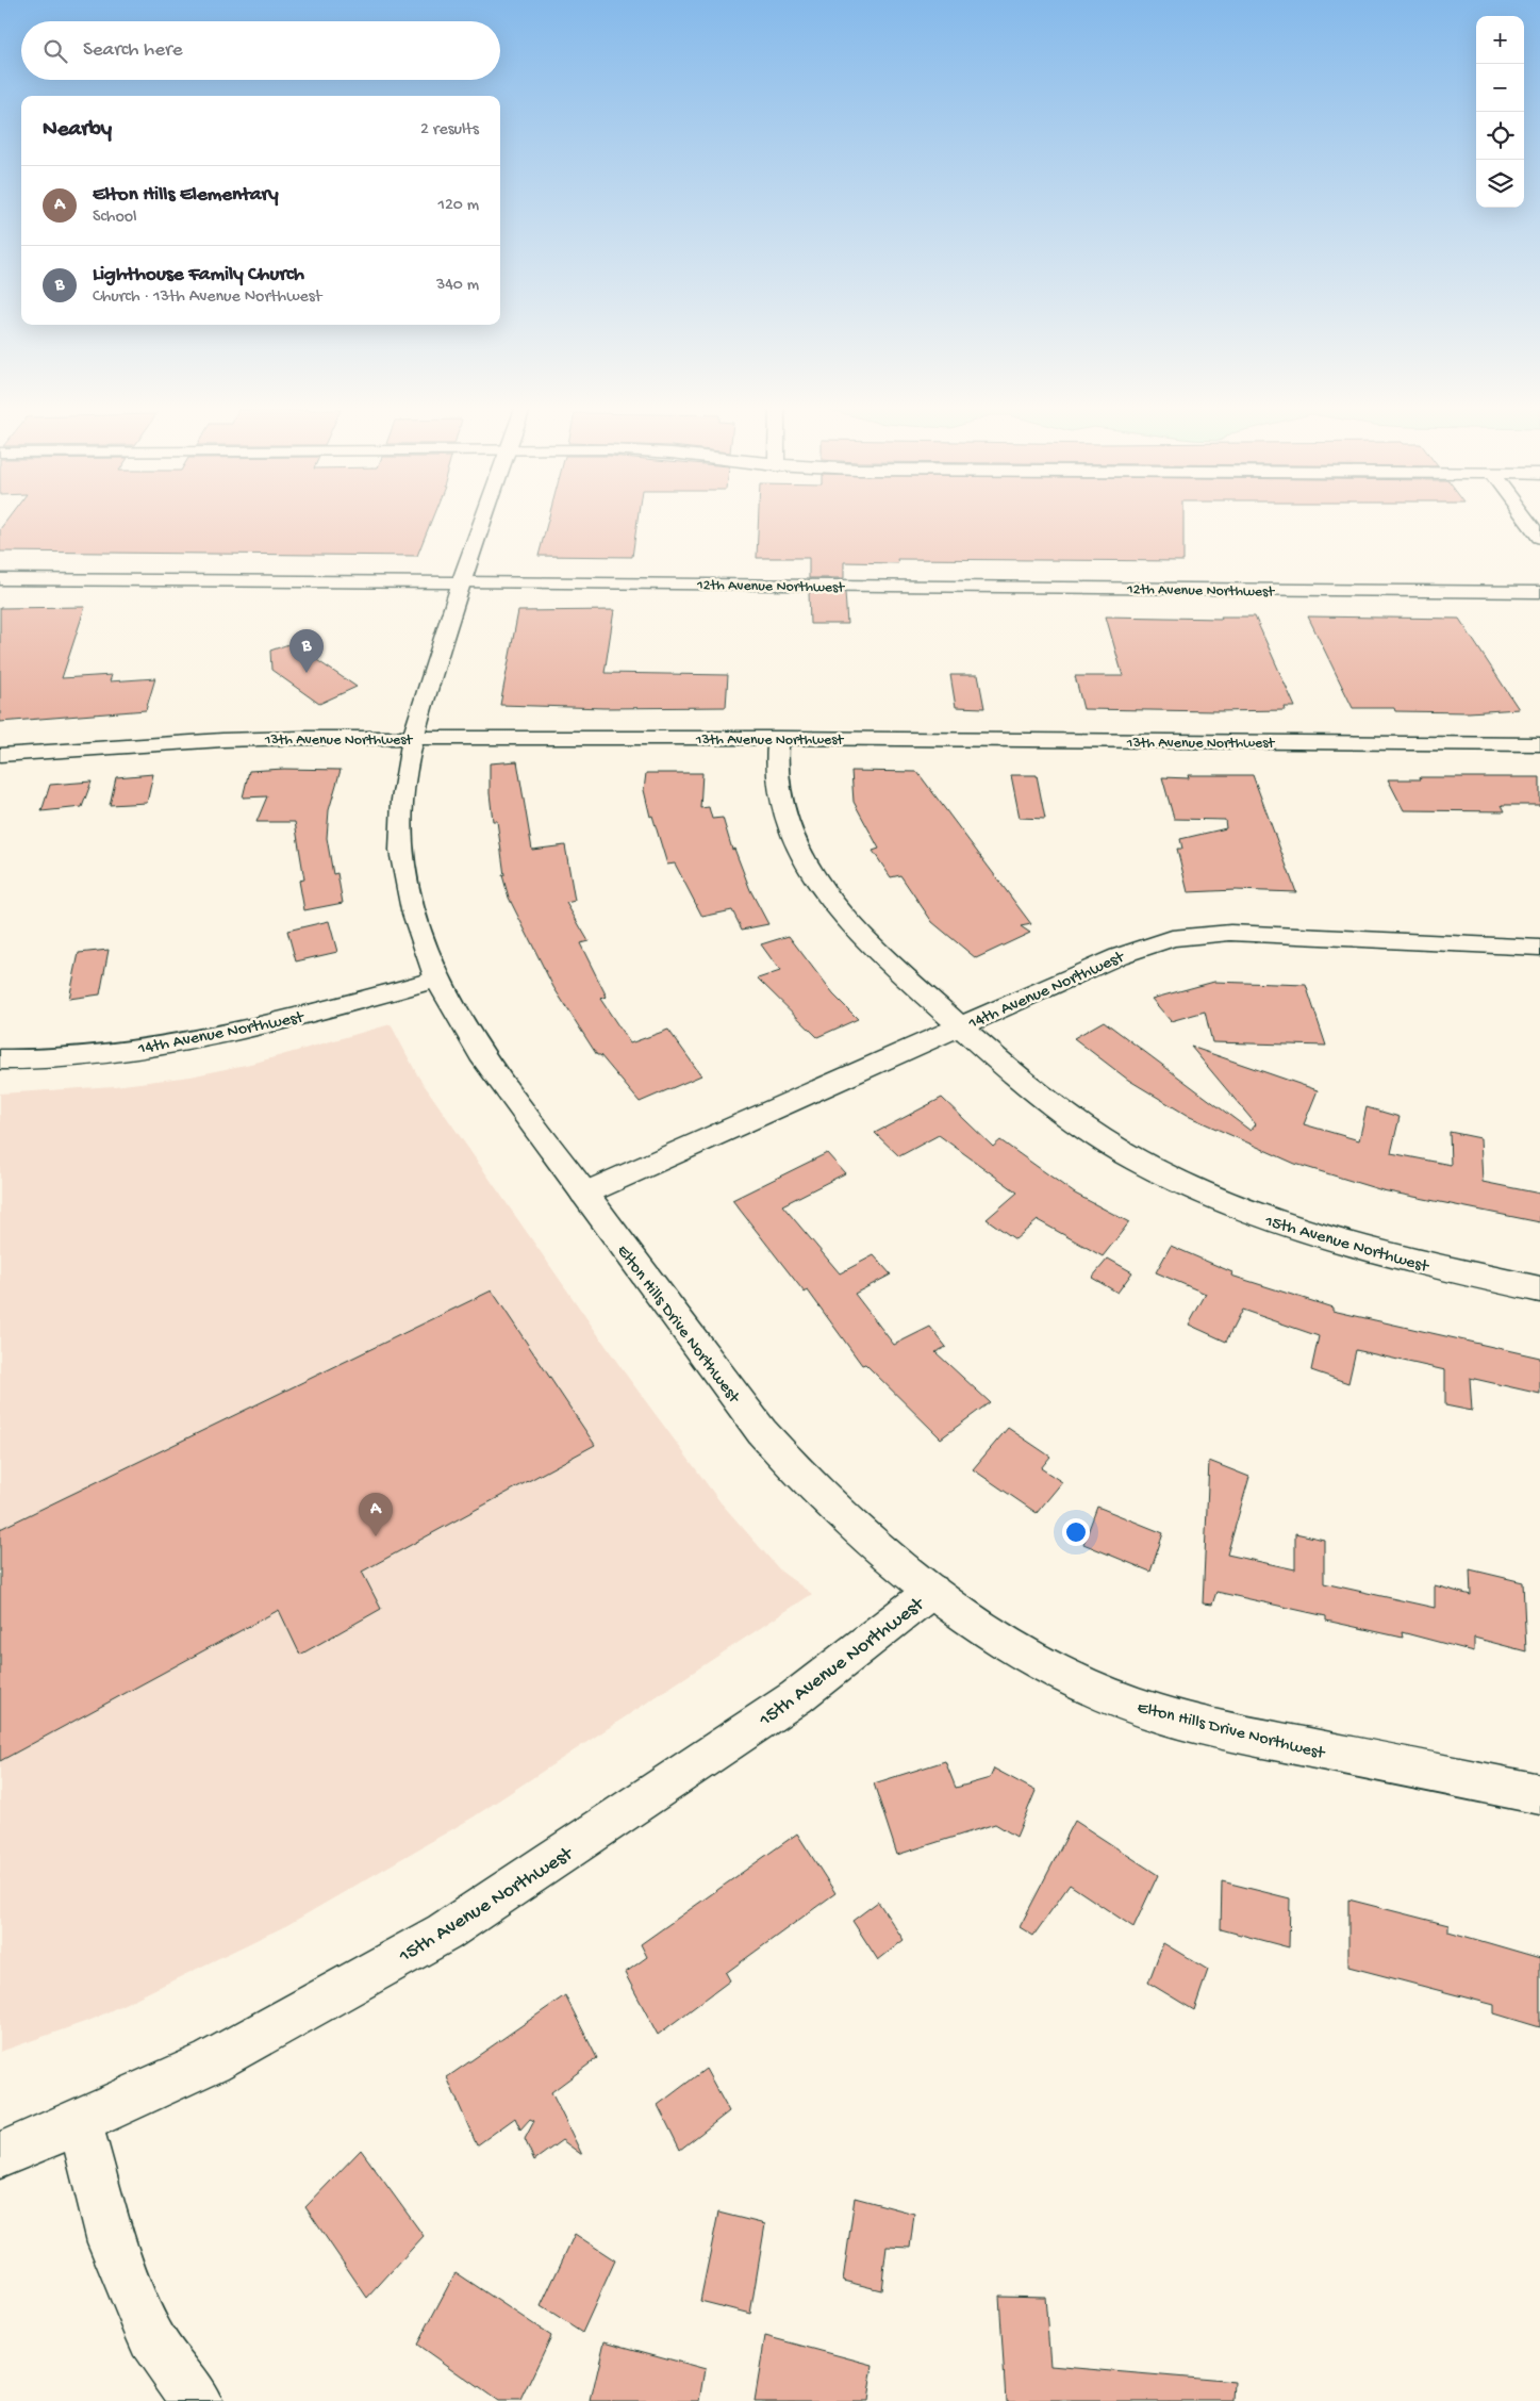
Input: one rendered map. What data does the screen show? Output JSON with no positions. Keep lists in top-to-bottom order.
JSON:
{
  "streets": {
    "street": [
      "12th Avenue Northwest",
      "13th Avenue Northwest",
      "14th Avenue Northwest",
      "15th Avenue Northwest",
      "Elton Hills Drive Northwest"
    ]
  },
  "crossings": [
    ["12th Avenue Northwest", "Elton Hills Drive Northwest"],
    ["13th Avenue Northwest", "15th Avenue Northwest"],
    ["13th Avenue Northwest", "Elton Hills Drive Northwest"],
    ["14th Avenue Northwest", "15th Avenue Northwest"],
    ["14th Avenue Northwest", "Elton Hills Drive Northwest"],
    ["15th Avenue Northwest", "Elton Hills Drive Northwest"]
  ],
  "page": {
    "map_buttons": ["+", "−"],
    "search": "Search here",
    "heading": ["Nearby", "2 results"],
    "list": [
      {
        "mark": "A",
        "name": "Elton Hills Elementary",
        "note": "School",
        "value": "120 m"
      },
      {
        "mark": "B",
        "name": "Lighthouse Family Church",
        "note": "Church · 13th Avenue Northwest",
        "value": "340 m"
      }
    ],
    "pins": ["B", "A"]
  }
}
